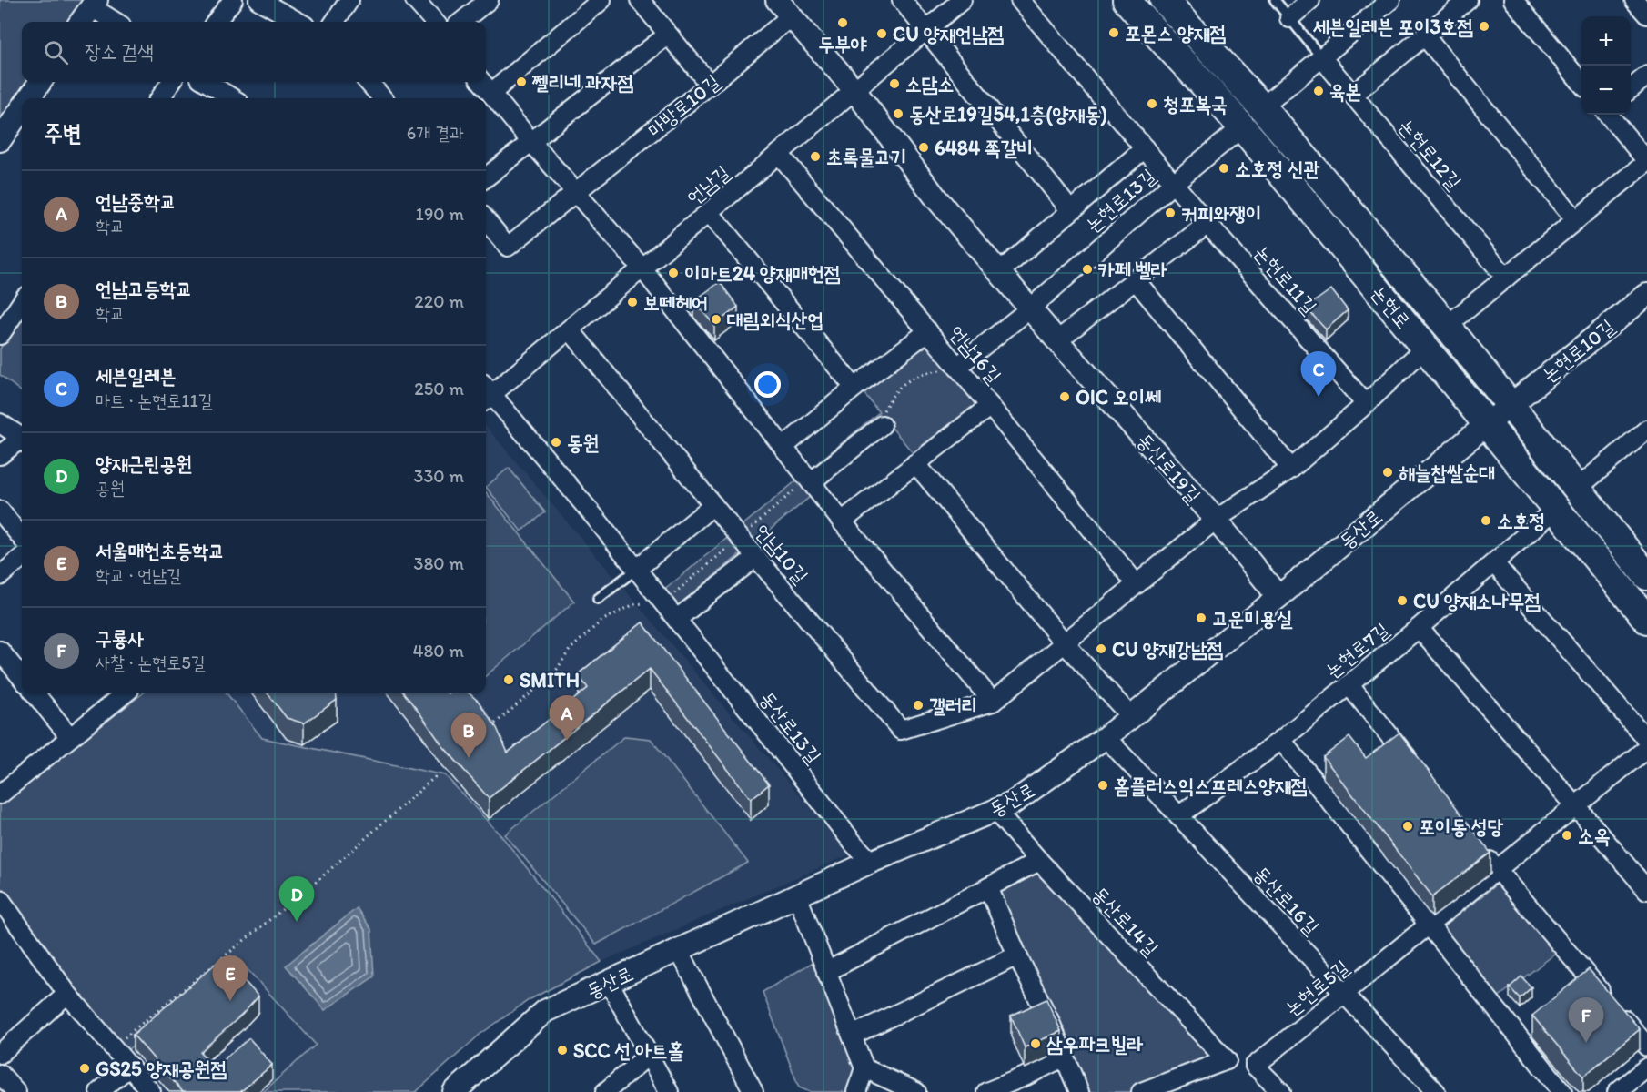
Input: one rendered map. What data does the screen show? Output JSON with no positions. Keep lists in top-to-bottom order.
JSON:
{
  "streets": {
    "main road": ["논현로"],
    "street": [
      "마방로10길",
      "논현로12길",
      "언남길",
      "논현로13길",
      "논현로11길",
      "논현로10길",
      "언남16길",
      "동산로19길",
      "동산로",
      "언남10길",
      "논현로7길",
      "동산로13길",
      "동산로16길",
      "동산로14길",
      "논현로5길"
    ]
  },
  "crossings": [
    ["마방로10길", "언남길"],
    ["마방로10길", "동산로19길"],
    ["언남길", "언남16길"],
    ["언남길", "동산로19길"],
    ["언남길", "언남10길"],
    ["논현로13길", "논현로11길"],
    ["논현로13길", "논현로"],
    ["논현로13길", "동산로19길"],
    ["논현로", "논현로10길"],
    ["논현로", "동산로"],
    ["논현로", "논현로7길"],
    ["논현로10길", "동산로"],
    ["동산로19길", "동산로"],
    ["동산로", "동산로13길"],
    ["동산로", "동산로16길"],
    ["동산로", "동산로14길"],
    ["논현로7길", "동산로16길"],
    ["동산로16길", "논현로5길"]
  ],
  "places": [
    "두부야",
    "세븐일레븐 포이3호점",
    "포몬스 양재점",
    "CU 양재언남점",
    "쩰리네 과자점",
    "소담소",
    "육본",
    "청포복국",
    "동산로19길54,1층(양재동)",
    "6484 쪽갈비",
    "초록물고기",
    "소호정 신관",
    "커피와쟁이",
    "카페 벨라",
    "이마트24 양재매헌점",
    "보떼헤어",
    "대림외식산업",
    "OIC 오이쎄",
    "동원",
    "해늘찹쌀순대",
    "소호정",
    "CU 양재소나무점",
    "고운미용실",
    "CU 양재강남점",
    "SMITH",
    "갤러리",
    "홈플러스익스프레스양재점",
    "포이동 성당",
    "소옥",
    "삼우파크빌라",
    "SCC 선 아트홀",
    "GS25 양재공원점"
  ],
  "page": {
    "map_buttons": ["+", "−"],
    "search": "장소 검색",
    "heading": ["주변", "6개 결과"],
    "list": [
      {
        "mark": "A",
        "name": "언남중학교",
        "note": "학교",
        "value": "190 m"
      },
      {
        "mark": "B",
        "name": "언남고등학교",
        "note": "학교",
        "value": "220 m"
      },
      {
        "mark": "C",
        "name": "세븐일레븐",
        "note": "마트 · 논현로11길",
        "value": "250 m"
      },
      {
        "mark": "D",
        "name": "양재근린공원",
        "note": "공원",
        "value": "330 m"
      },
      {
        "mark": "E",
        "name": "서울매헌초등학교",
        "note": "학교 · 언남길",
        "value": "380 m"
      },
      {
        "mark": "F",
        "name": "구룡사",
        "note": "사찰 · 논현로5길",
        "value": "480 m"
      }
    ],
    "pins": [
      "C",
      "A",
      "B",
      "D",
      "E",
      "F"
    ]
  }
}
